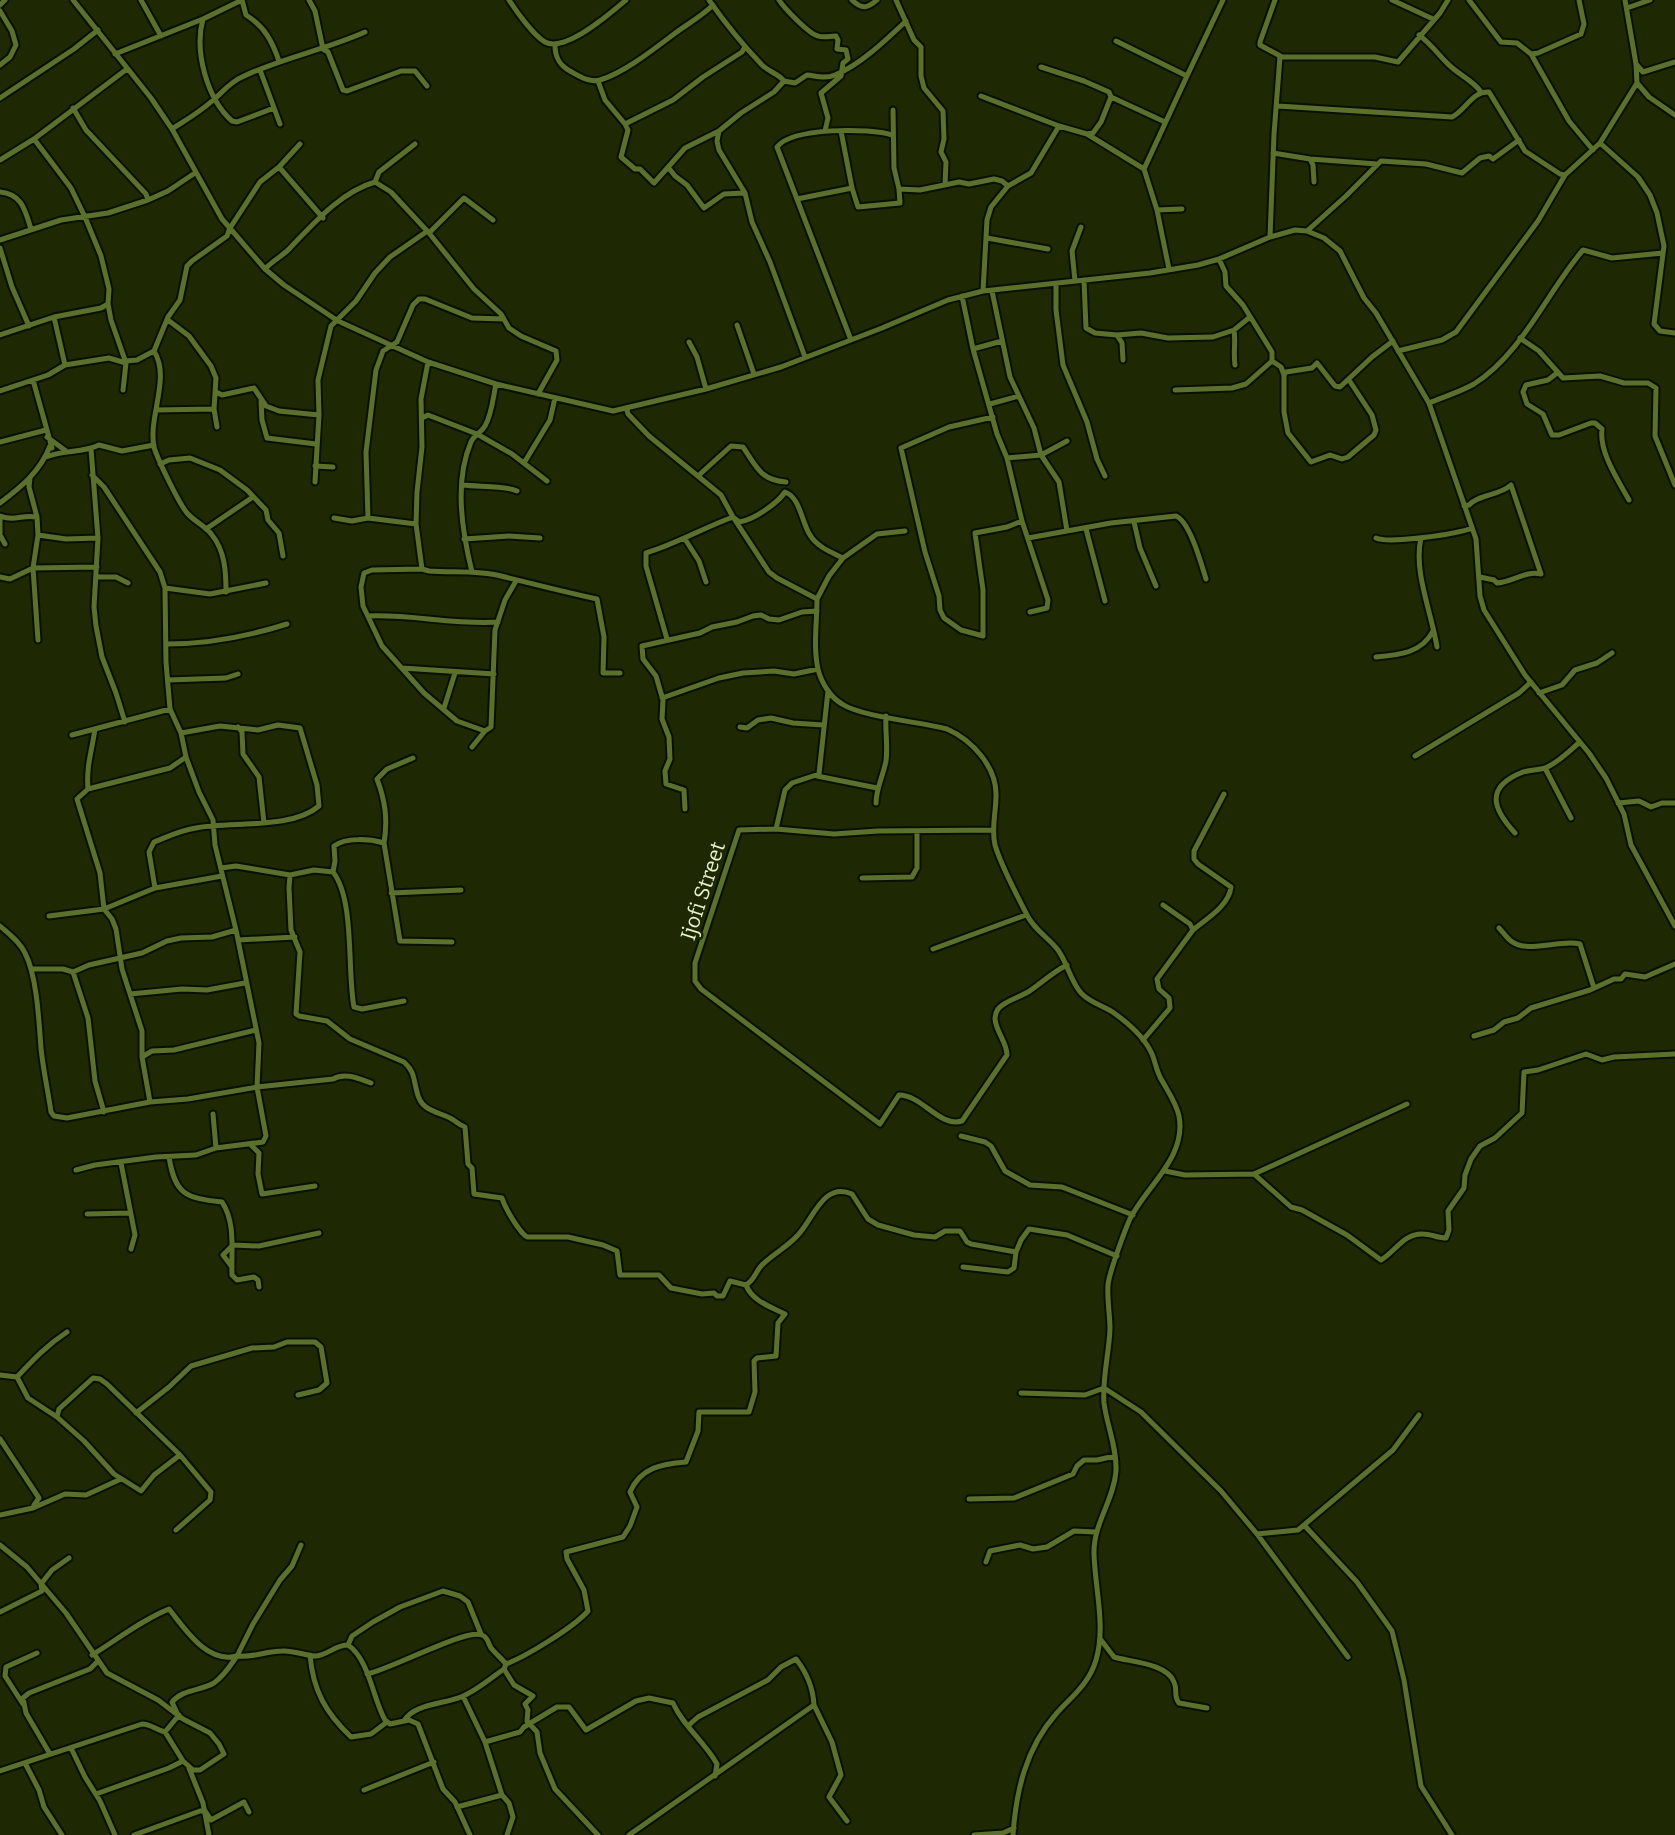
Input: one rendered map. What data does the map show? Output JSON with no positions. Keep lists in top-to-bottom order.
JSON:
{
  "streets": {
    "street": ["Ijofi Street"]
  }
}
